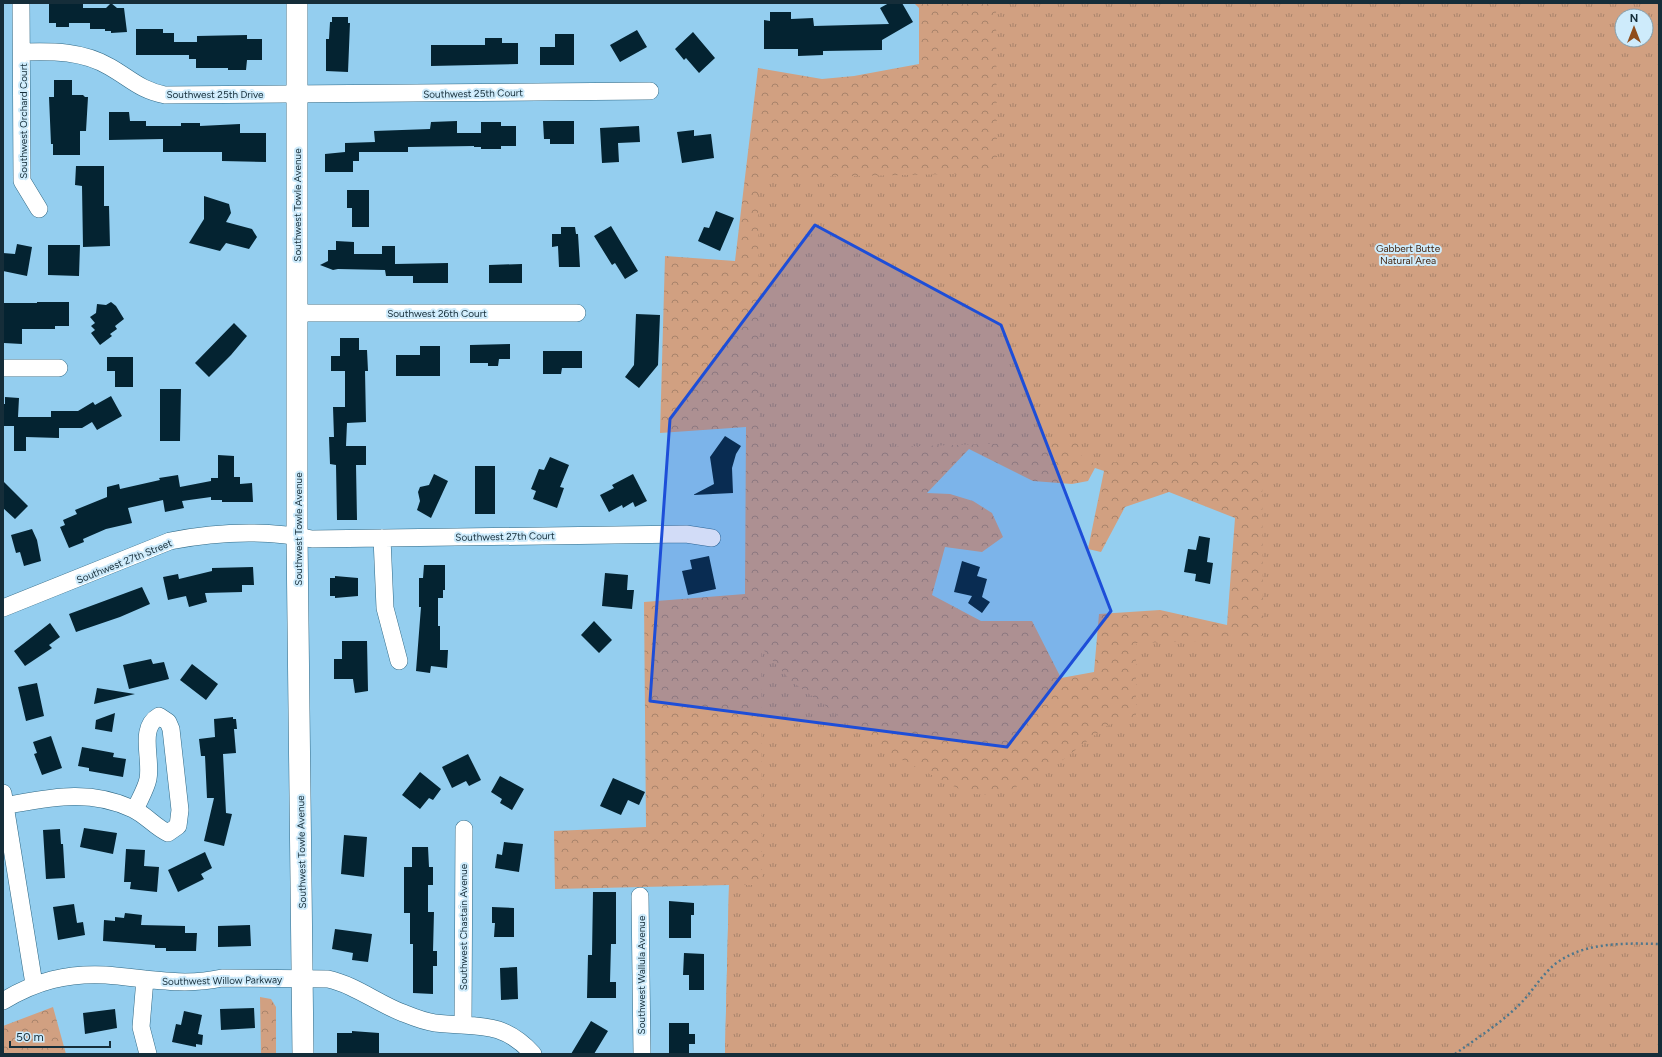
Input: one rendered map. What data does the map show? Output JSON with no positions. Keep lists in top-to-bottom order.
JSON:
{
  "streets": {
    "main road": ["Southwest Towle Avenue"],
    "street": [
      "Southwest 25th Court",
      "Southwest 25th Drive",
      "Southwest Orchard Court",
      "Southwest 26th Court",
      "Southwest 27th Court",
      "Southwest 27th Street",
      "Southwest Chastain Avenue",
      "Southwest Wallula Avenue",
      "Southwest Willow Parkway"
    ]
  },
  "crossings": [
    ["Southwest 25th Court", "Southwest 25th Drive"],
    ["Southwest 25th Court", "Southwest Towle Avenue"],
    ["Southwest 25th Drive", "Southwest Orchard Court"],
    ["Southwest 25th Drive", "Southwest Towle Avenue"],
    ["Southwest Towle Avenue", "Southwest 26th Court"],
    ["Southwest Towle Avenue", "Southwest 27th Court"],
    ["Southwest Towle Avenue", "Southwest 27th Street"],
    ["Southwest Towle Avenue", "Southwest Willow Parkway"],
    ["Southwest 27th Court", "Southwest 27th Street"],
    ["Southwest Chastain Avenue", "Southwest Willow Parkway"]
  ],
  "parks": ["Gabbert Butte Natural Area"],
  "scale_bar": "50 m",
  "north": "top"
}
